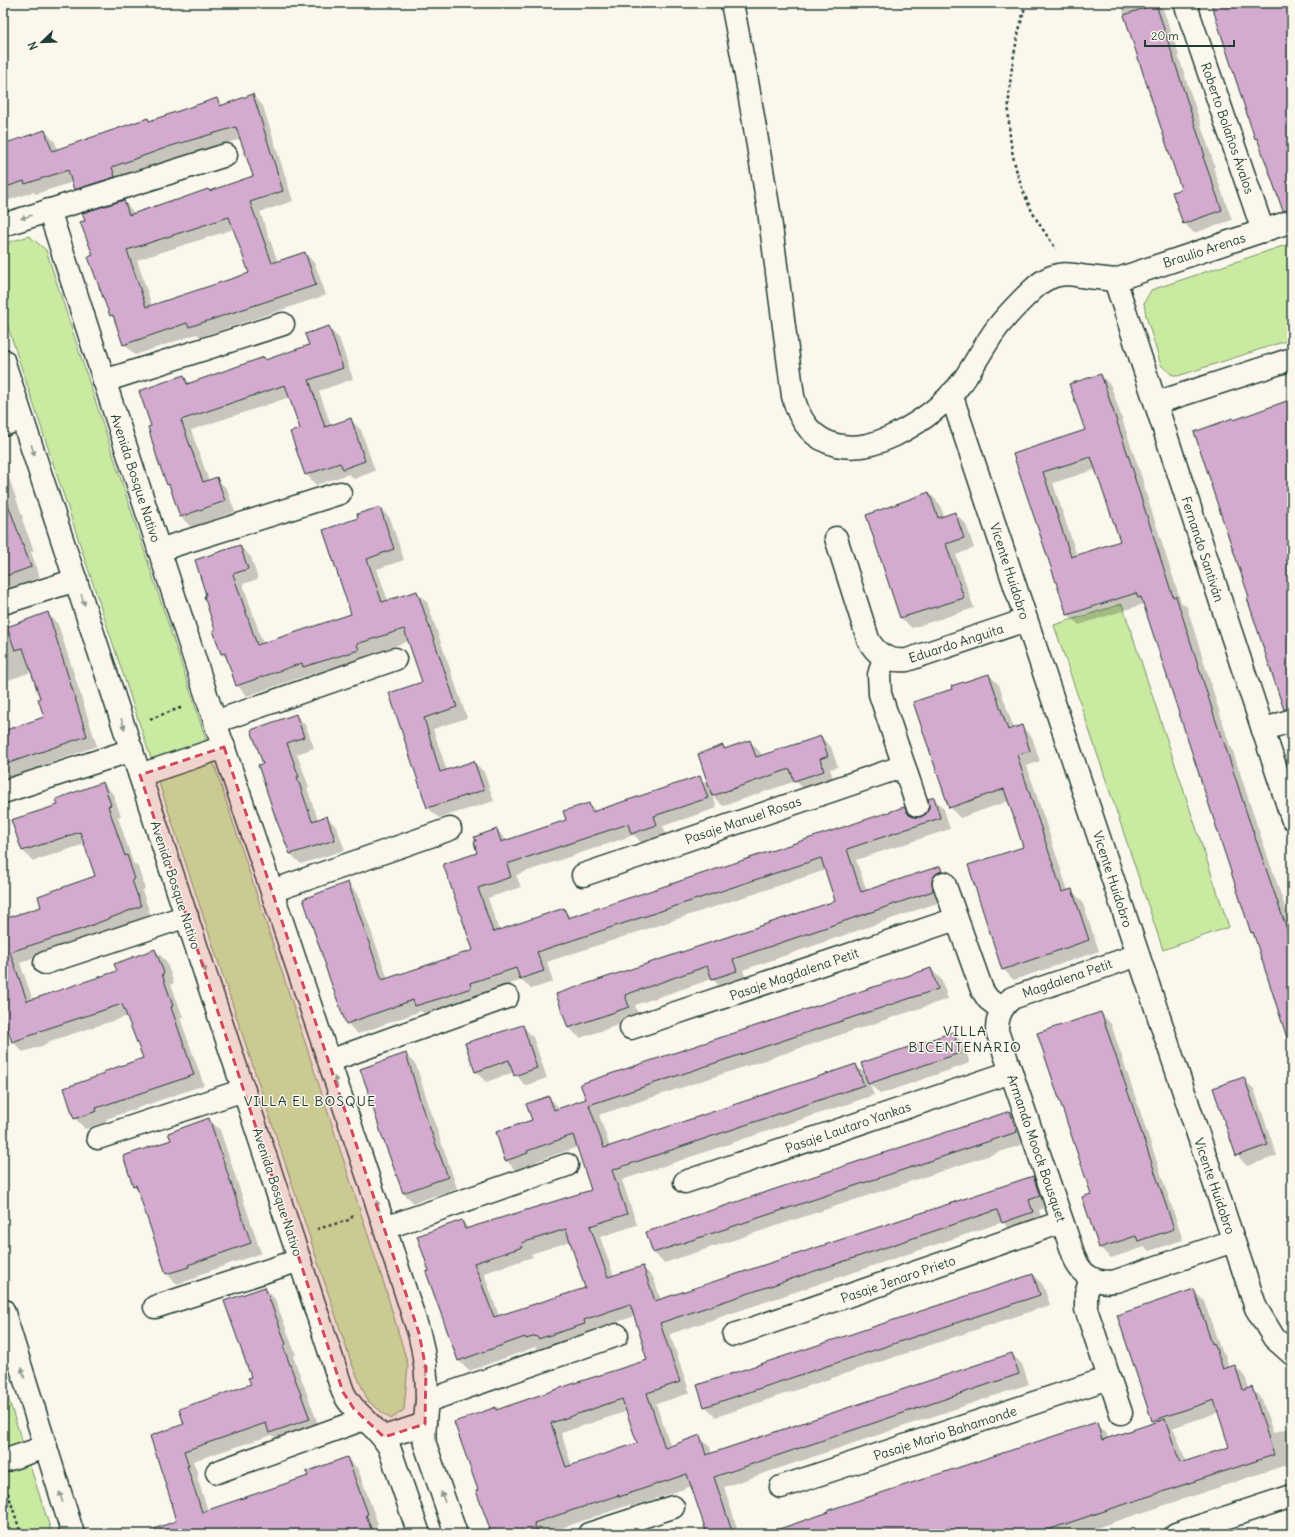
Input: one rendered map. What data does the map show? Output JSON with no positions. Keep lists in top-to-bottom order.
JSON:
{
  "streets": {
    "street": [
      "Roberto Bolaños Ávalos",
      "Braulio Arenas",
      "Avenida Bosque Nativo",
      "Fernando Santiván",
      "Vicente Huidobro",
      "Eduardo Anguita",
      "Pasaje Manuel Rosas",
      "Pasaje Magdalena Petit",
      "Magdalena Petit",
      "Pasaje Lautaro Yankas",
      "Armando Moock Bousquet",
      "Pasaje Jenaro Prieto",
      "Pasaje Mario Bahamonde"
    ]
  },
  "crossings": [
    ["Roberto Bolaños Ávalos", "Braulio Arenas"],
    ["Braulio Arenas", "Fernando Santiván"],
    ["Vicente Huidobro", "Eduardo Anguita"],
    ["Vicente Huidobro", "Magdalena Petit"],
    ["Magdalena Petit", "Armando Moock Bousquet"],
    ["Pasaje Lautaro Yankas", "Armando Moock Bousquet"],
    ["Armando Moock Bousquet", "Pasaje Jenaro Prieto"]
  ],
  "districts": ["VILLA BICENTENARIO", "VILLA EL BOSQUE"],
  "scale_bar": "20 m",
  "north": "bottom left"
}
